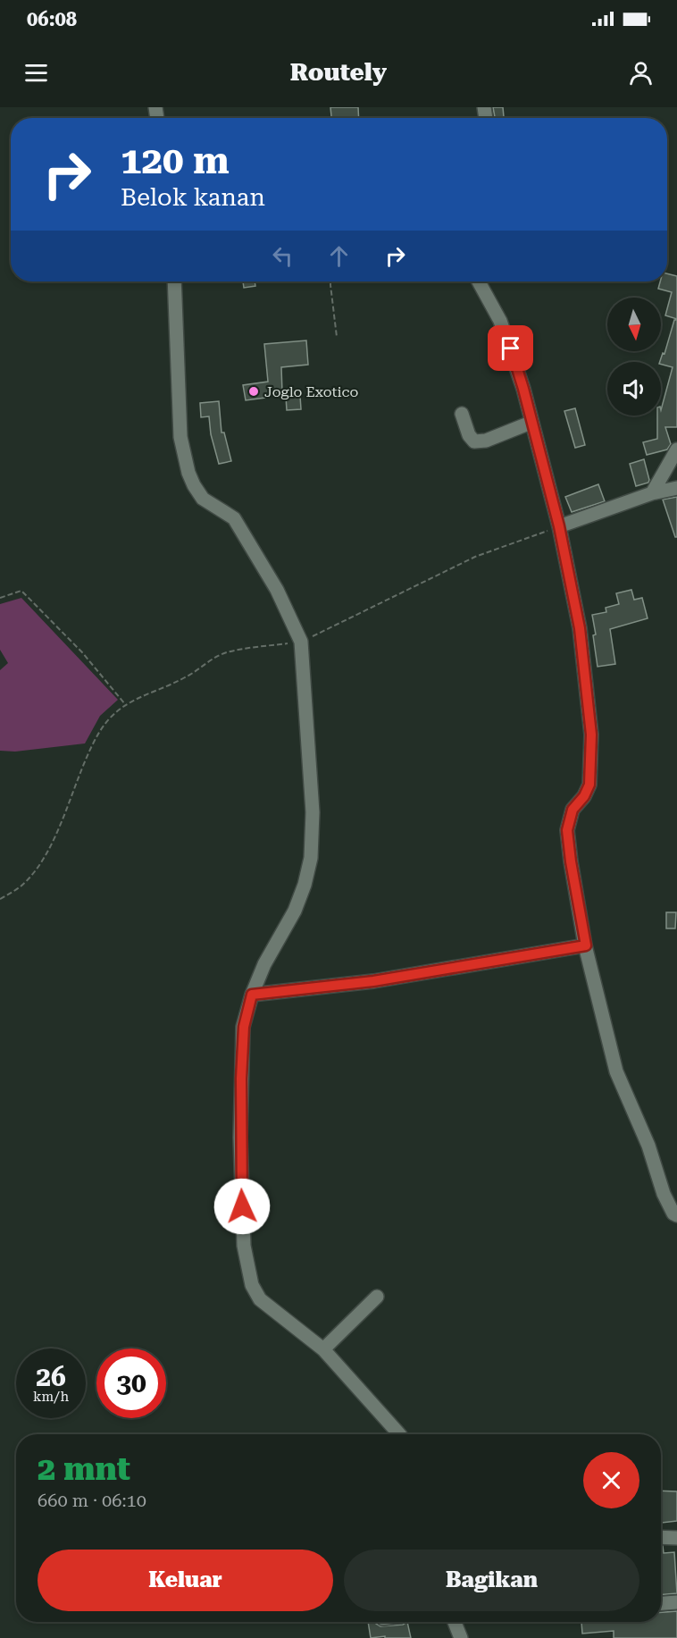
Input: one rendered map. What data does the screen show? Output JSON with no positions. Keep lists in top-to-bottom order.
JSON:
{
  "places": ["Joglo Exotico"],
  "north": "bottom",
  "page": {
    "status": "06:08",
    "header": "Routely",
    "turn": ["120 m", "Belok kanan"],
    "speed": "26 km/h",
    "limit": "30",
    "heading": ["2 mnt", "660 m · 06:10"],
    "buttons": ["Keluar", "Bagikan"]
  }
}
